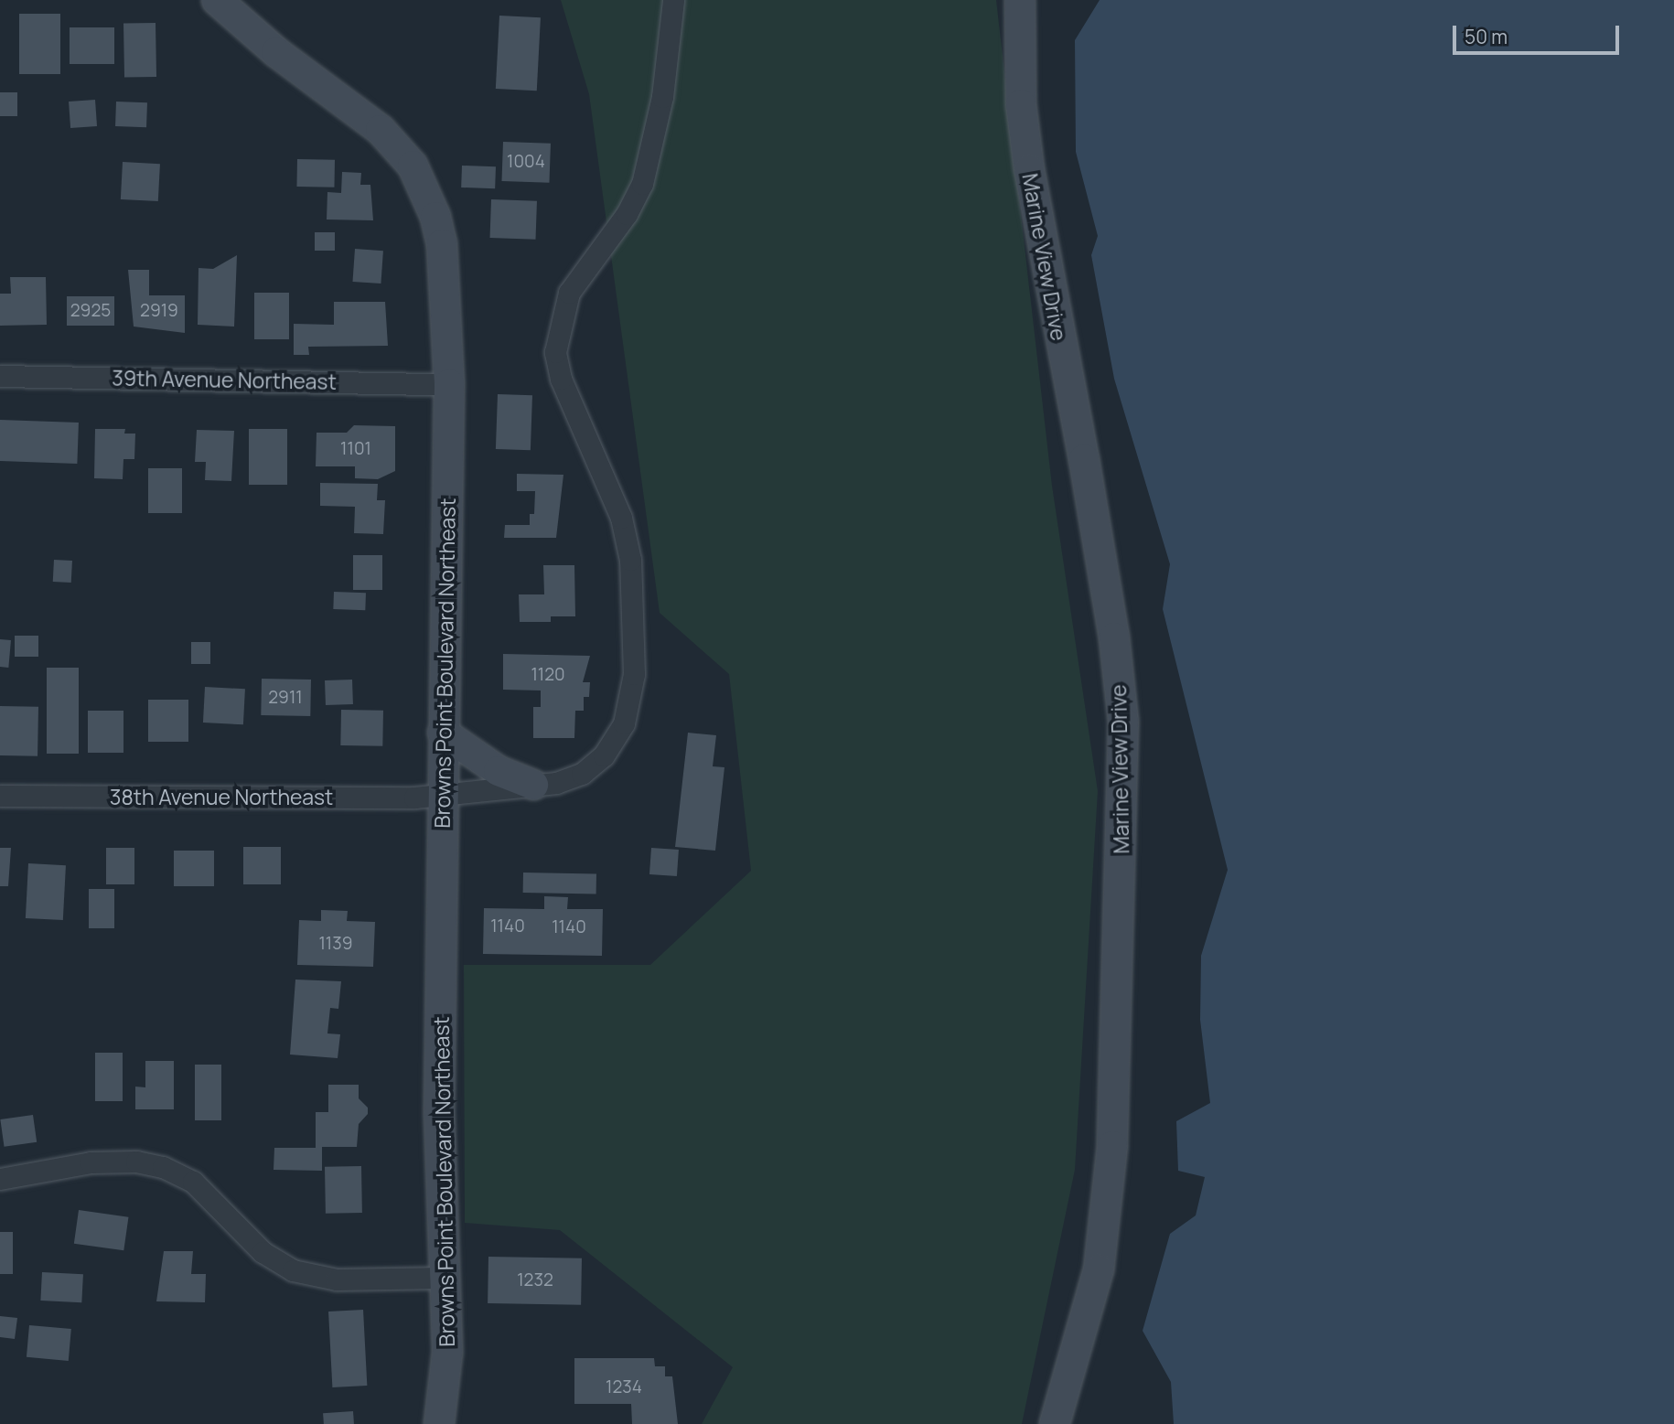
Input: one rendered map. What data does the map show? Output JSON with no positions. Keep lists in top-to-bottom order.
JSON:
{
  "streets": {
    "street": [
      "Marine View Drive",
      "39th Avenue Northeast",
      "Browns Point Boulevard Northeast",
      "38th Avenue Northeast"
    ]
  },
  "crossings": [
    ["39th Avenue Northeast", "Browns Point Boulevard Northeast"],
    ["Browns Point Boulevard Northeast", "38th Avenue Northeast"]
  ],
  "house_numbers": [
    "1004",
    "2925",
    "2919",
    "1101",
    "1120",
    "2911",
    "1140",
    "1140",
    "1139",
    "1232",
    "1234"
  ],
  "scale_bar": "50 m"
}
